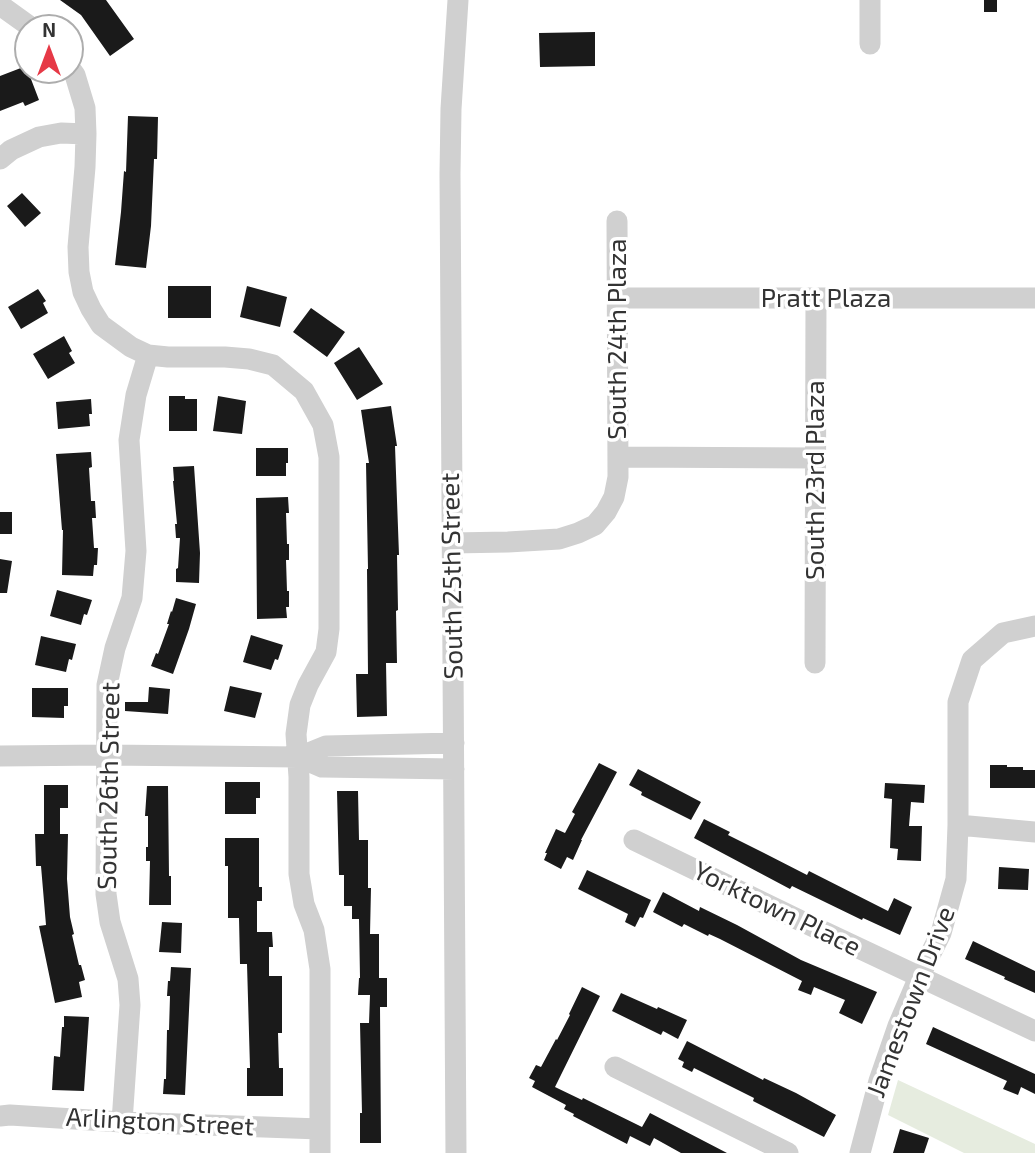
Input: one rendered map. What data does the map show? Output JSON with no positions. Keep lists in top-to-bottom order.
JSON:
{
  "streets": {
    "street": [
      "Pratt Plaza",
      "South 24th Plaza",
      "South 23rd Plaza",
      "South 25th Street",
      "South 26th Street",
      "Yorktown Place",
      "Jamestown Drive",
      "Arlington Street"
    ]
  },
  "crossings": [
    ["Pratt Plaza", "South 24th Plaza"],
    ["Pratt Plaza", "South 23rd Plaza"],
    ["South 24th Plaza", "South 25th Street"],
    ["South 26th Street", "Arlington Street"],
    ["Yorktown Place", "Jamestown Drive"]
  ],
  "north": "top"
}
